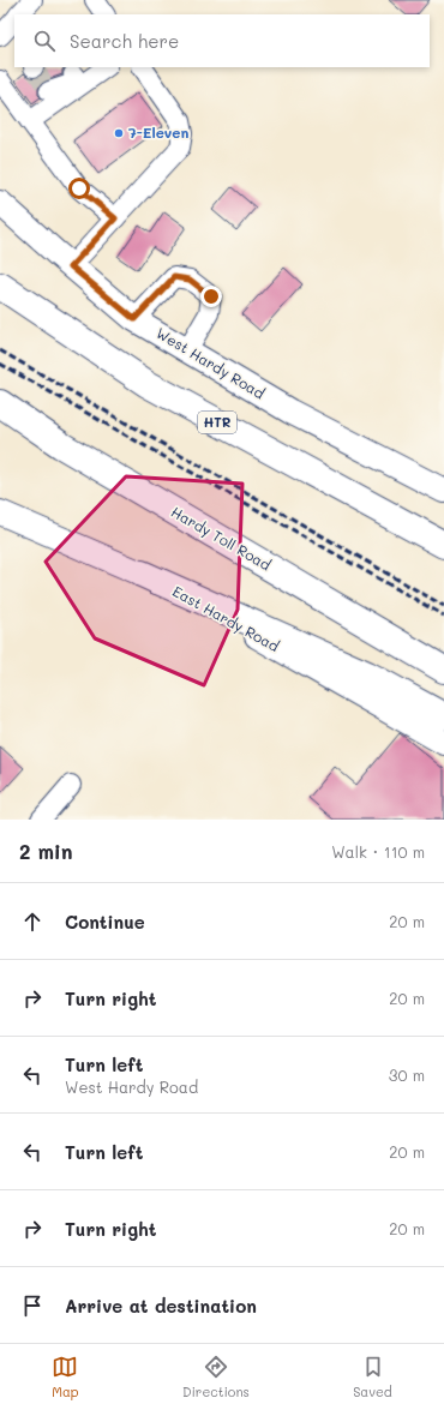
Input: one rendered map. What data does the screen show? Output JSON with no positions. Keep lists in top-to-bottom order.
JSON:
{
  "streets": {
    "highway": ["HTR", "Hardy Toll Road"],
    "main road": ["West Hardy Road", "East Hardy Road"]
  },
  "places": ["7-Eleven"],
  "page": {
    "search": "Search here",
    "heading": ["2 min", "Walk · 110 m"],
    "list": [
      ["Continue", "20 m"],
      ["Turn right", "20 m"],
      ["Turn left", "West Hardy Road", "30 m"],
      ["Turn left", "20 m"],
      ["Turn right", "20 m"],
      "Arrive at destination"
    ],
    "nav": ["Map", "Directions", "Saved"]
  }
}
